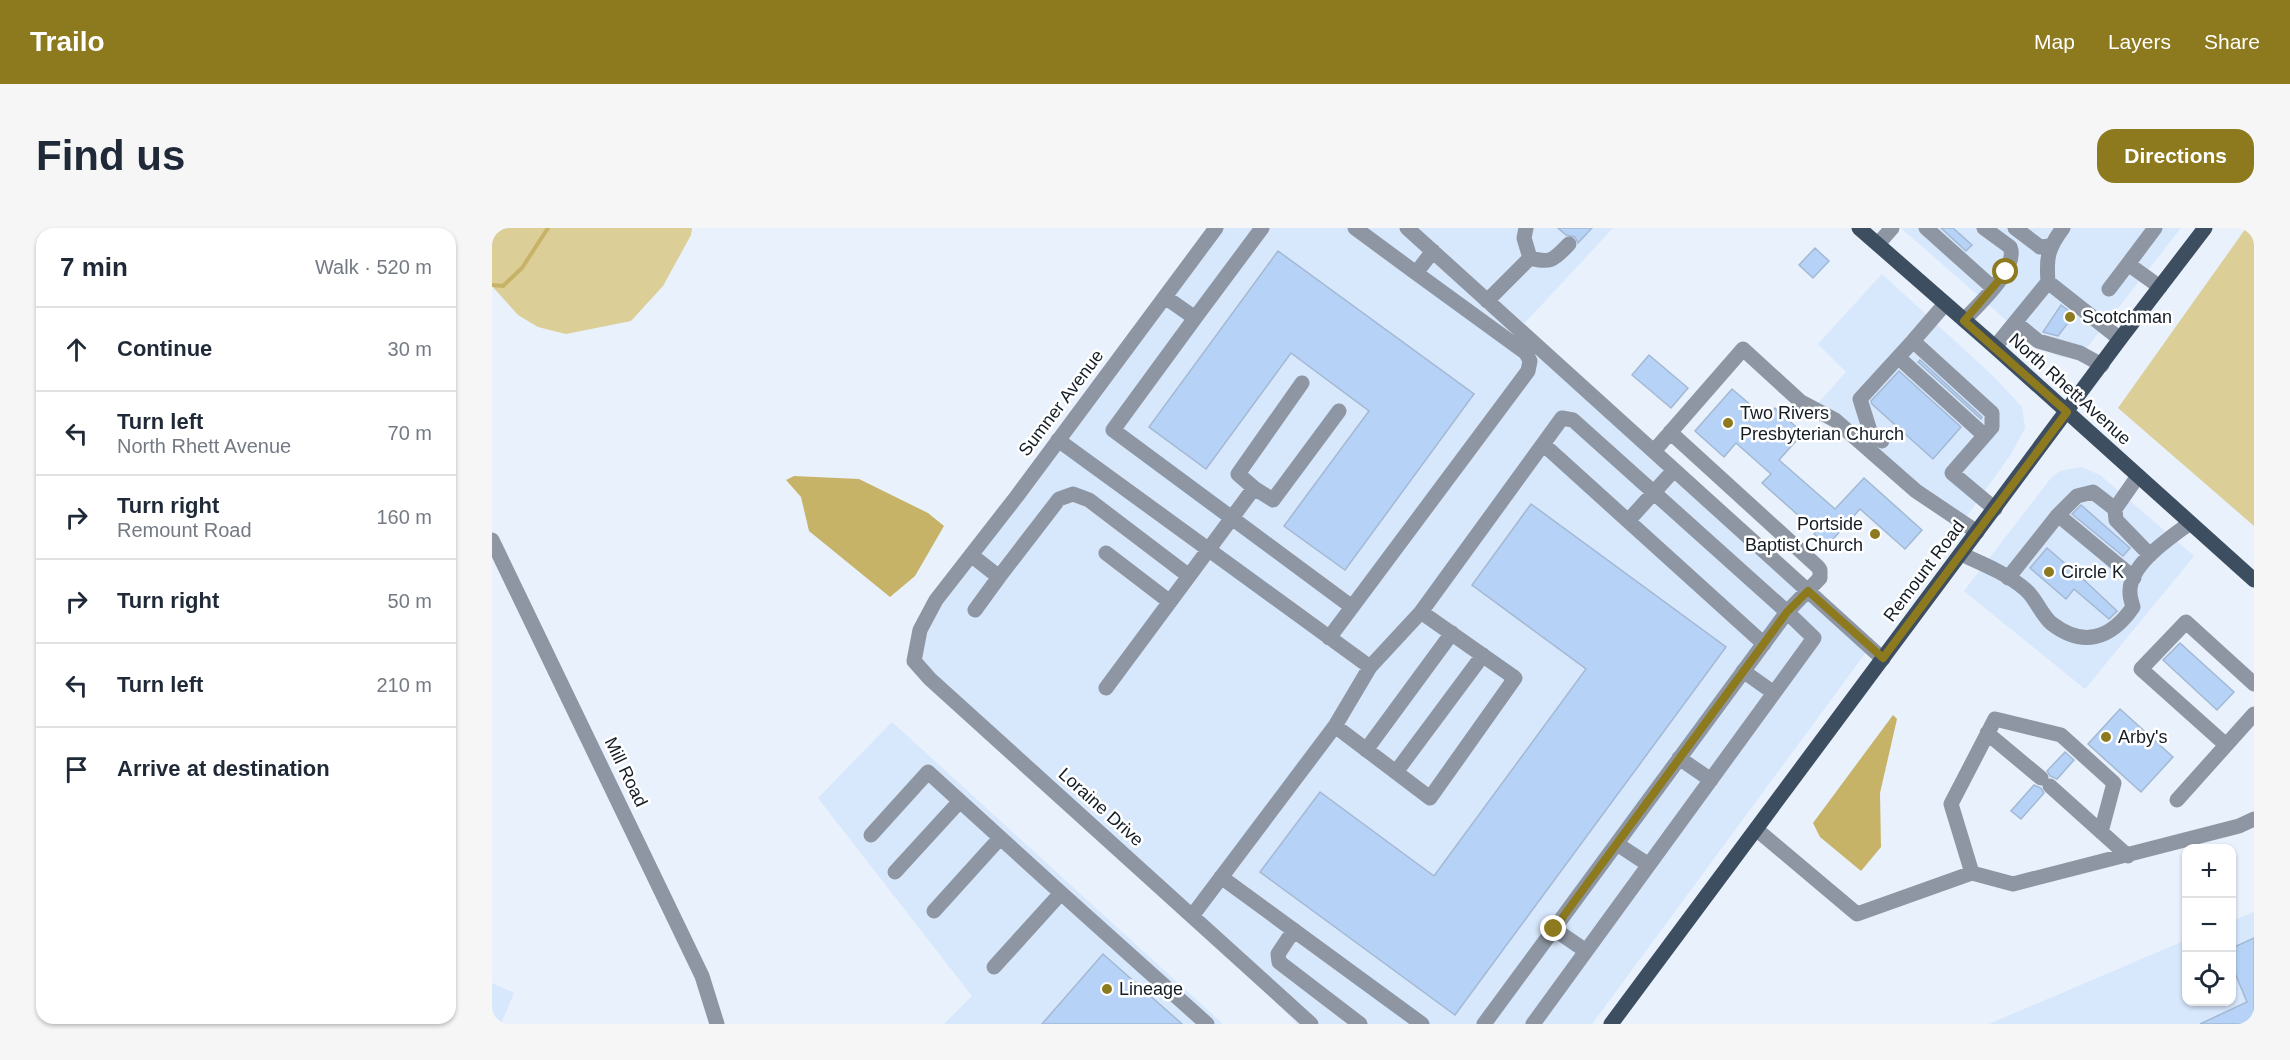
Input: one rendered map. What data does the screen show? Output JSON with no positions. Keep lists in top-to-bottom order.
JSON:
{
  "streets": {
    "main road": ["North Rhett Avenue", "Remount Road"],
    "street": ["Sumner Avenue", "Mill Road", "Loraine Drive"]
  },
  "crossings": [
    ["North Rhett Avenue", "Remount Road"],
    ["Sumner Avenue", "Loraine Drive"]
  ],
  "places": [
    "Scotchman",
    "Two Rivers Presbyterian Church",
    "Portside Baptist Church",
    "Circle K",
    "Arby's",
    "Lineage"
  ],
  "page": {
    "header": "Trailo",
    "nav": ["Map", "Layers", "Share"],
    "buttons": "Directions",
    "title": "Find us",
    "heading": ["7 min", "Walk · 520 m"],
    "list": [
      ["Continue", "30 m"],
      ["Turn left", "North Rhett Avenue", "70 m"],
      ["Turn right", "Remount Road", "160 m"],
      ["Turn right", "50 m"],
      ["Turn left", "210 m"],
      "Arrive at destination"
    ],
    "map_buttons": ["+", "−"]
  }
}
